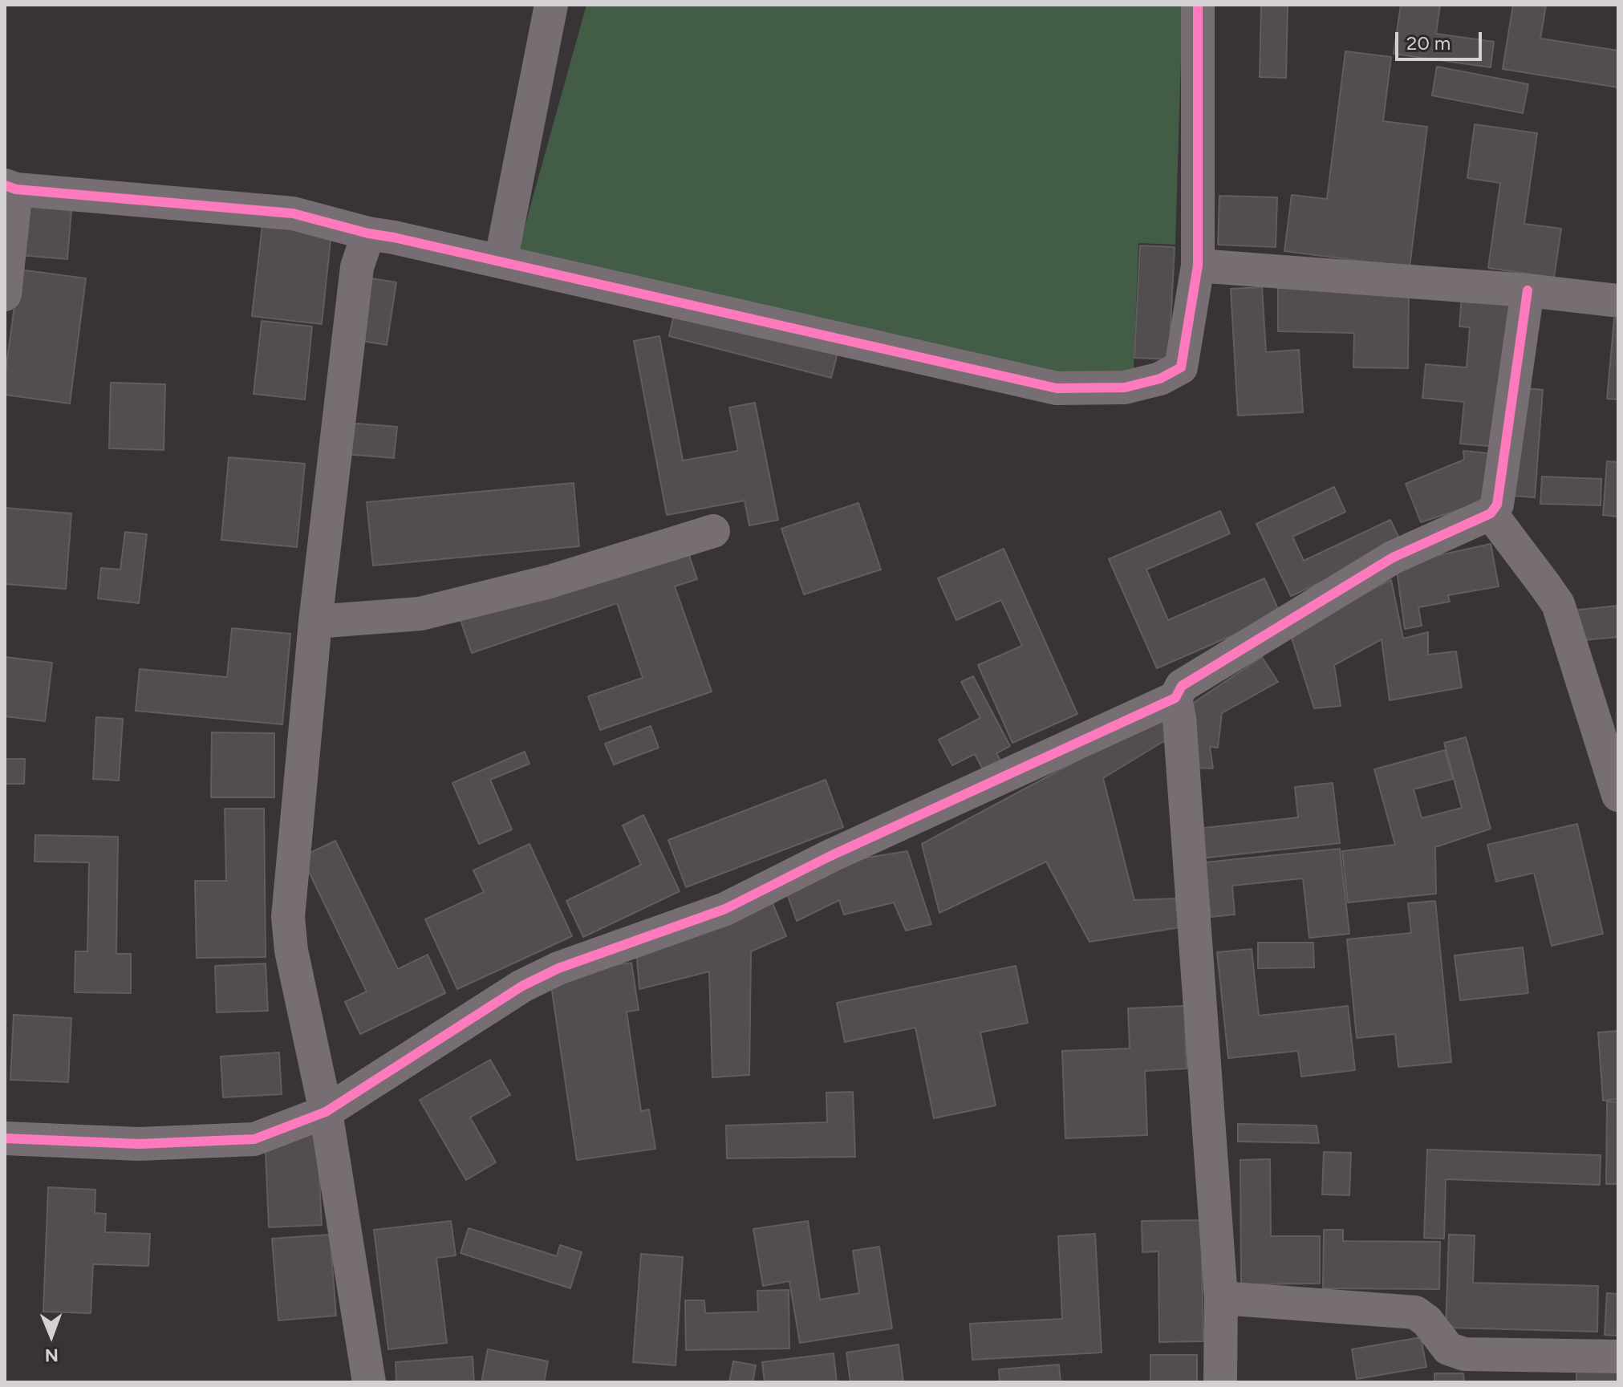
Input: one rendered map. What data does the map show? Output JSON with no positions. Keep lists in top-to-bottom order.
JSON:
{
  "scale_bar": "20 m",
  "north": "bottom"
}
